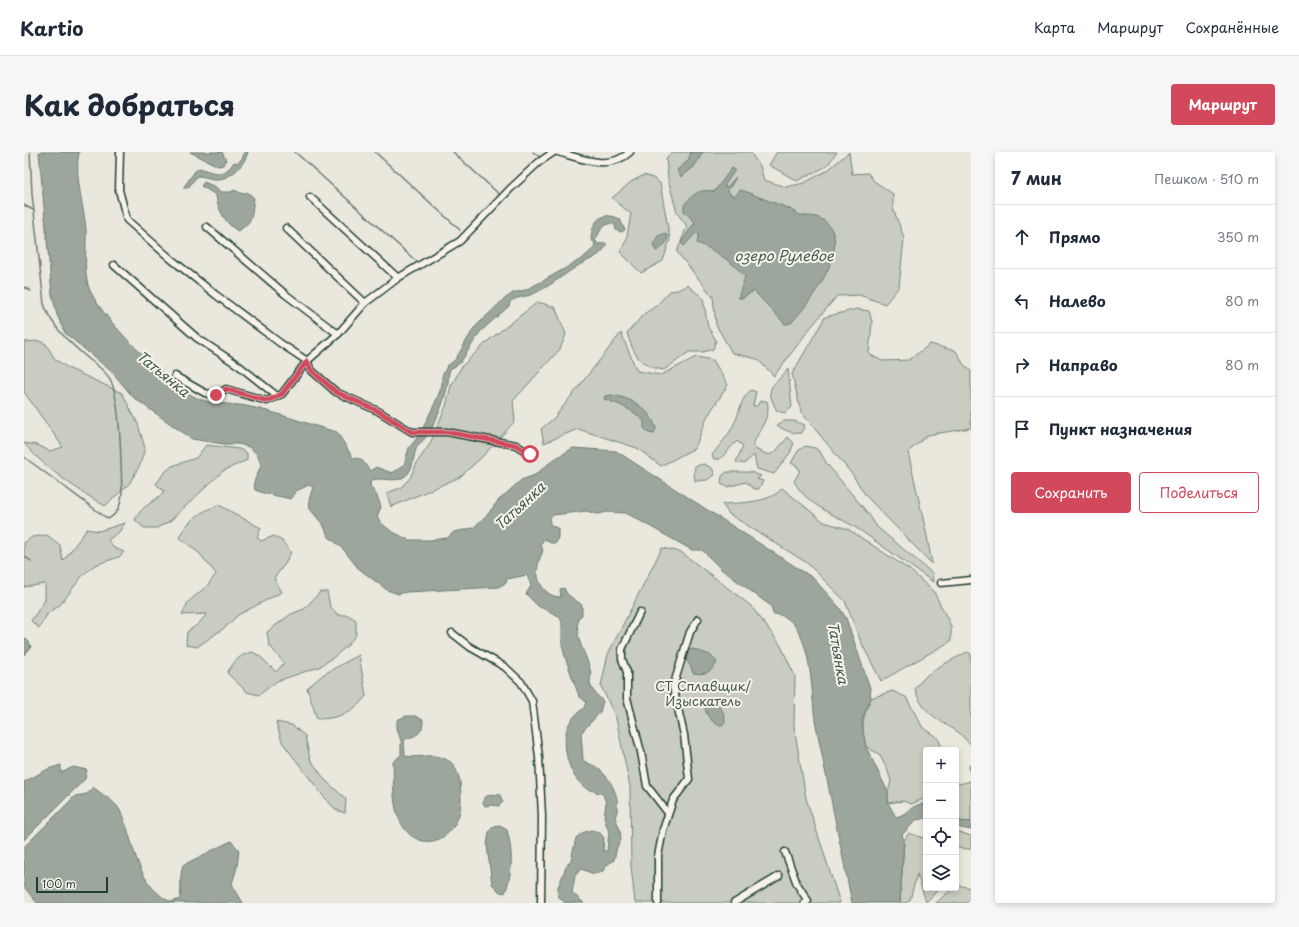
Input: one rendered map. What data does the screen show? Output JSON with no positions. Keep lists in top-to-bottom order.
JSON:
{
  "water": ["озеро Рулевое", "Татьянка"],
  "parks": ["СТ Сплавщик/ Изыскатель"],
  "scale_bar": "100 m",
  "page": {
    "header": "Kartio",
    "nav": ["Карта", "Маршрут", "Сохранённые"],
    "title": "Как добраться",
    "buttons": [
      "Маршрут",
      ["Сохранить", "Поделиться"]
    ],
    "heading": ["7 мин", "Пешком · 510 m"],
    "list": [
      ["Прямо", "350 m"],
      ["Налево", "80 m"],
      ["Направо", "80 m"],
      "Пункт назначения"
    ],
    "map_buttons": ["+", "−"],
    "scale": "100 m"
  }
}
